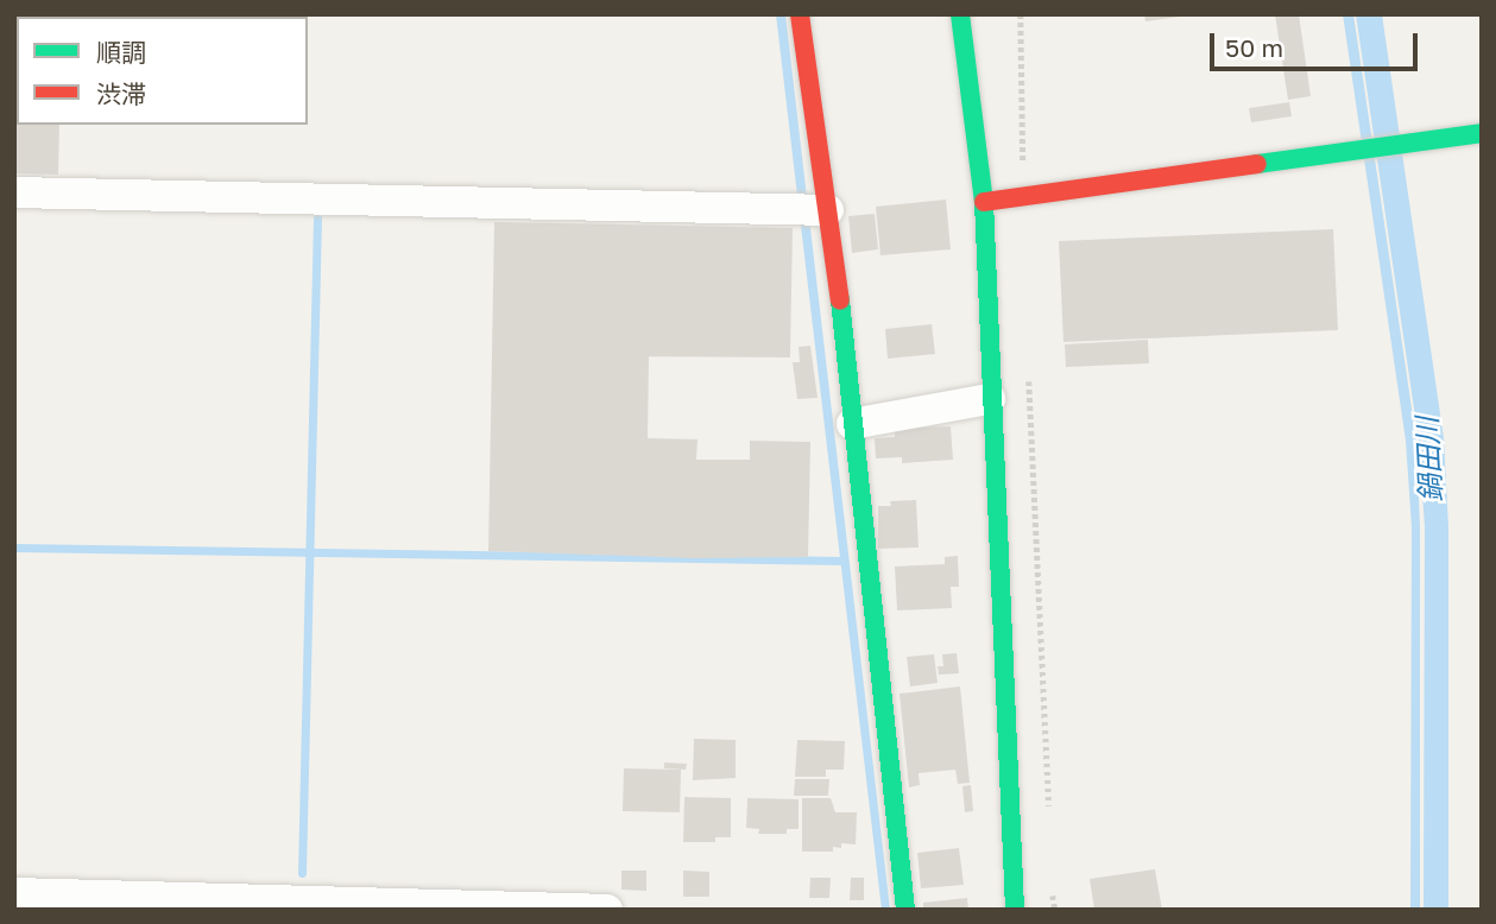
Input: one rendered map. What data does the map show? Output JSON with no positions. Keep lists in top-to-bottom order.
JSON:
{
  "water": ["鍋田川"],
  "legend": ["順調", "渋滞"],
  "scale_bar": "50 m"
}
